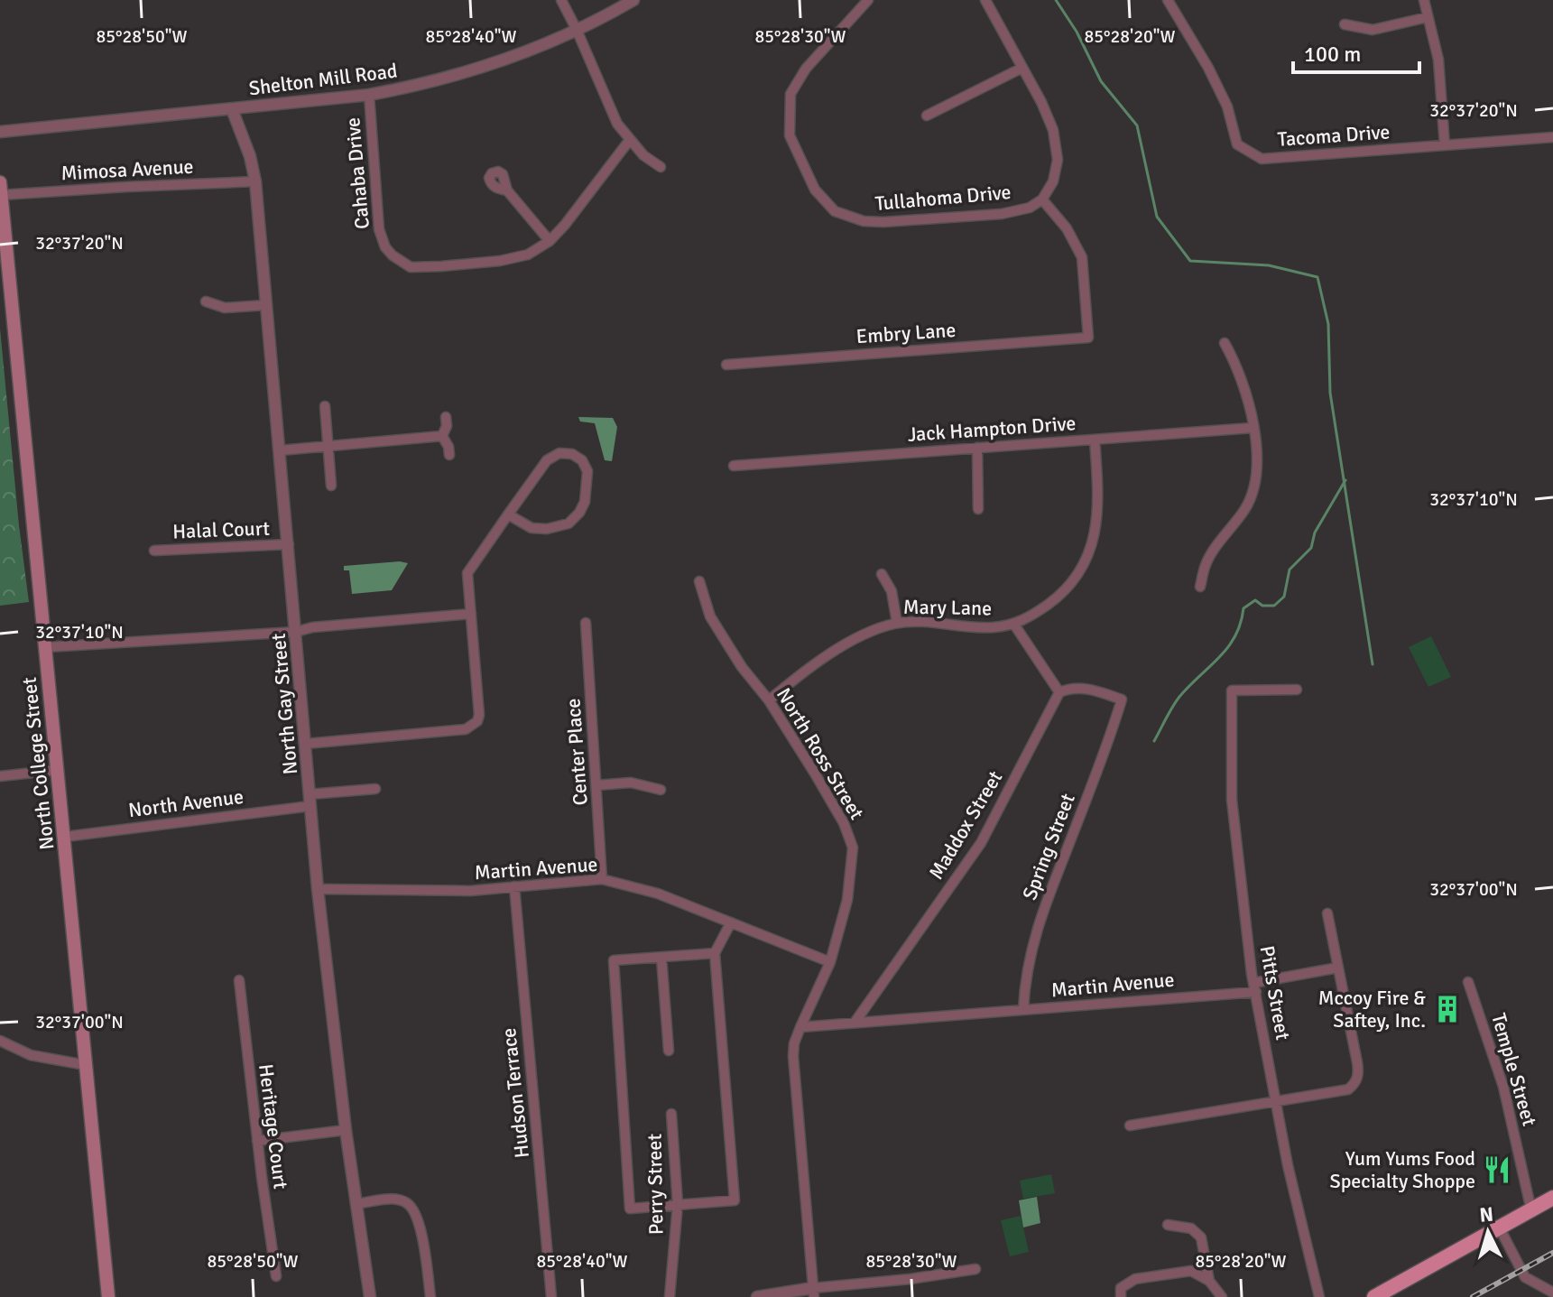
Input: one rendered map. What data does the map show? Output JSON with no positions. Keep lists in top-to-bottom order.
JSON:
{
  "streets": {
    "main road": ["North College Street"],
    "street": [
      "Shelton Mill Road",
      "Tacoma Drive",
      "Mimosa Avenue",
      "Cahaba Drive",
      "Tullahoma Drive",
      "Embry Lane",
      "Jack Hampton Drive",
      "Halal Court",
      "Mary Lane",
      "North Gay Street",
      "Center Place",
      "North Ross Street",
      "North Avenue",
      "Maddox Street",
      "Spring Street",
      "Martin Avenue",
      "Pitts Street",
      "Temple Street",
      "Hudson Terrace",
      "Heritage Court",
      "Perry Street"
    ]
  },
  "crossings": [
    ["Shelton Mill Road", "Cahaba Drive"],
    ["Shelton Mill Road", "North Gay Street"],
    ["Mimosa Avenue", "North Gay Street"],
    ["Mimosa Avenue", "North College Street"],
    ["Tullahoma Drive", "Embry Lane"],
    ["Jack Hampton Drive", "Mary Lane"],
    ["Halal Court", "North Gay Street"],
    ["Mary Lane", "North Ross Street"],
    ["North Gay Street", "North Avenue"],
    ["North Gay Street", "Martin Avenue"],
    ["Center Place", "Martin Avenue"],
    ["North Ross Street", "Martin Avenue"],
    ["North College Street", "North Avenue"],
    ["Maddox Street", "Spring Street"],
    ["Maddox Street", "Martin Avenue"],
    ["Spring Street", "Martin Avenue"],
    ["Martin Avenue", "Pitts Street"],
    ["Martin Avenue", "Hudson Terrace"]
  ],
  "places": {
    "building": ["Mccoy Fire & Saftey, Inc."],
    "restaurant": ["Yum Yums Food Specialty Shoppe"]
  },
  "scale_bar": "100 m",
  "north": "top",
  "coordinates": [
    "85°28'50\"W",
    "85°28'40\"W",
    "85°28'30\"W",
    "85°28'20\"W",
    "32°37'20\"N",
    "32°37'10\"N",
    "32°37'00\"N"
  ]
}
